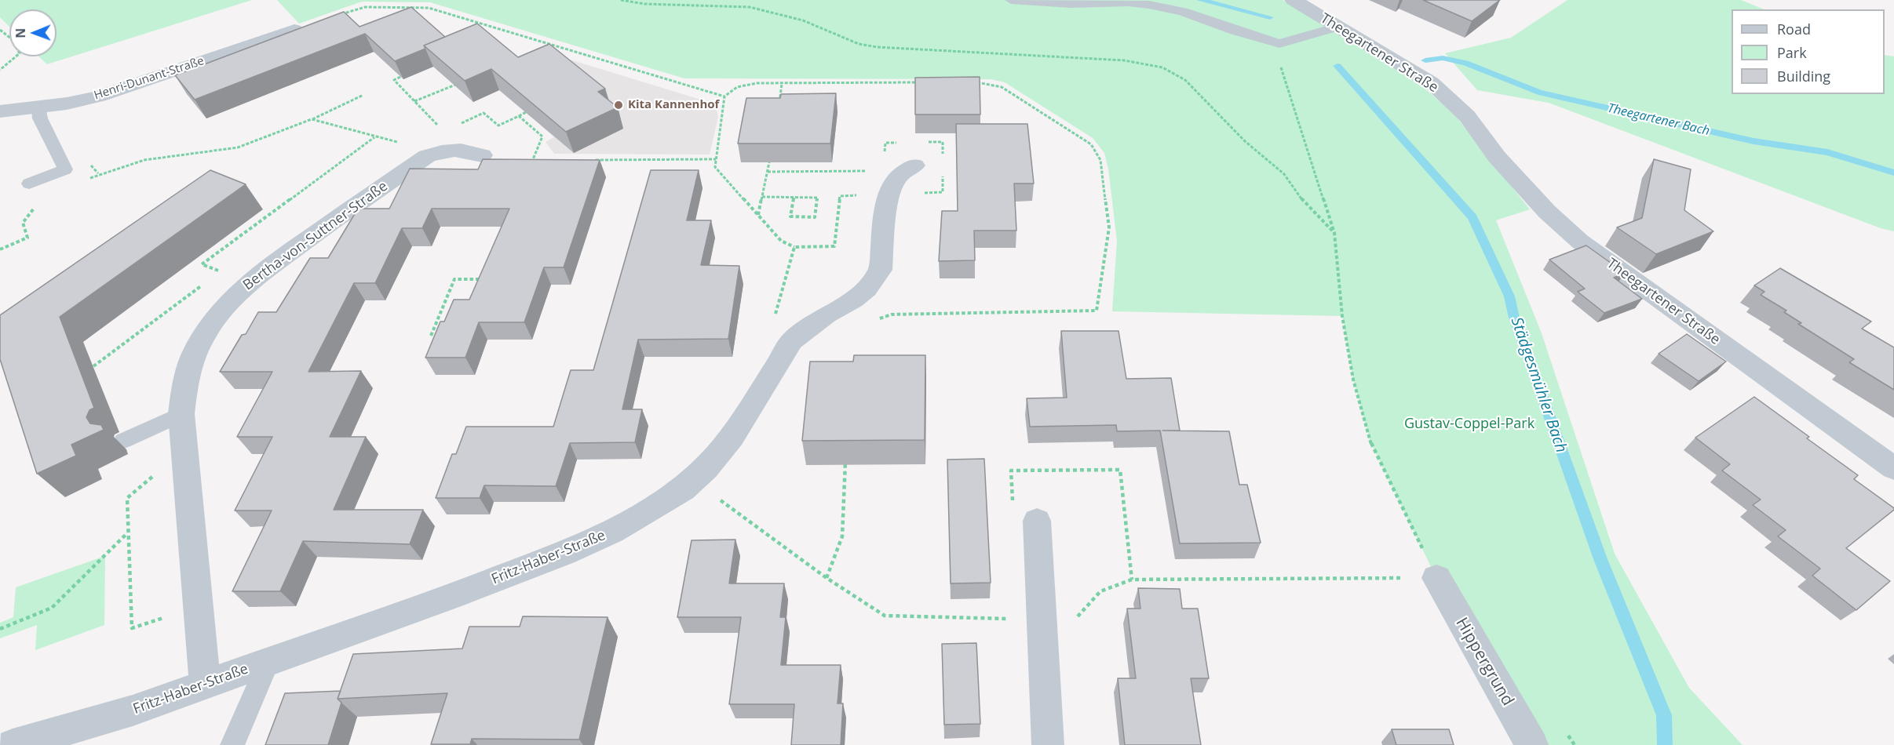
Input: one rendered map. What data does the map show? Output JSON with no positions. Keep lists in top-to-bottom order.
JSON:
{
  "streets": {
    "street": [
      "Theegartener Straße",
      "Henri-Dunant-Straße",
      "Bertha-von-Suttner-Straße",
      "Fritz-Haber-Straße",
      "Hippergrund"
    ]
  },
  "crossings": [
    ["Bertha-von-Suttner-Straße", "Fritz-Haber-Straße"]
  ],
  "water": ["Theegartener Bach", "Städgesmühler Bach"],
  "parks": ["Gustav-Coppel-Park"],
  "places": ["Kita Kannenhof"],
  "legend": ["Road", "Park", "Building"],
  "north": "left"
}
